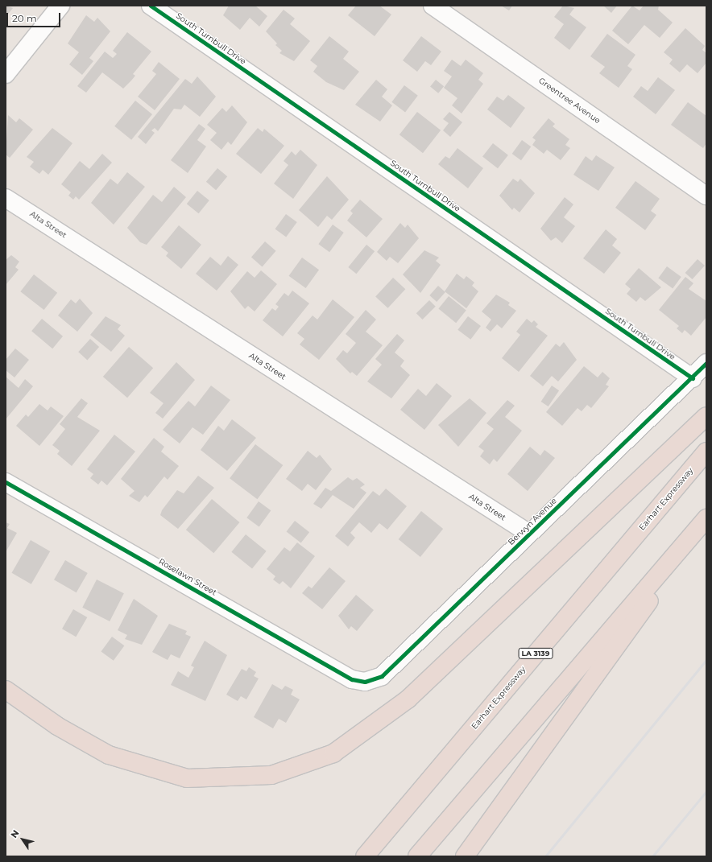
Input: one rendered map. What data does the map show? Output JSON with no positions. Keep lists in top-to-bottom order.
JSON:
{
  "streets": {
    "highway": ["Earhart Expressway", "LA 3139"],
    "street": [
      "South Turnbull Drive",
      "Greentree Avenue",
      "Alta Street",
      "Berwyn Avenue",
      "Roselawn Street"
    ]
  },
  "crossings": [
    ["South Turnbull Drive", "Berwyn Avenue"],
    ["Alta Street", "Berwyn Avenue"],
    ["Berwyn Avenue", "Roselawn Street"]
  ],
  "scale_bar": "20 m",
  "north": "top left"
}
